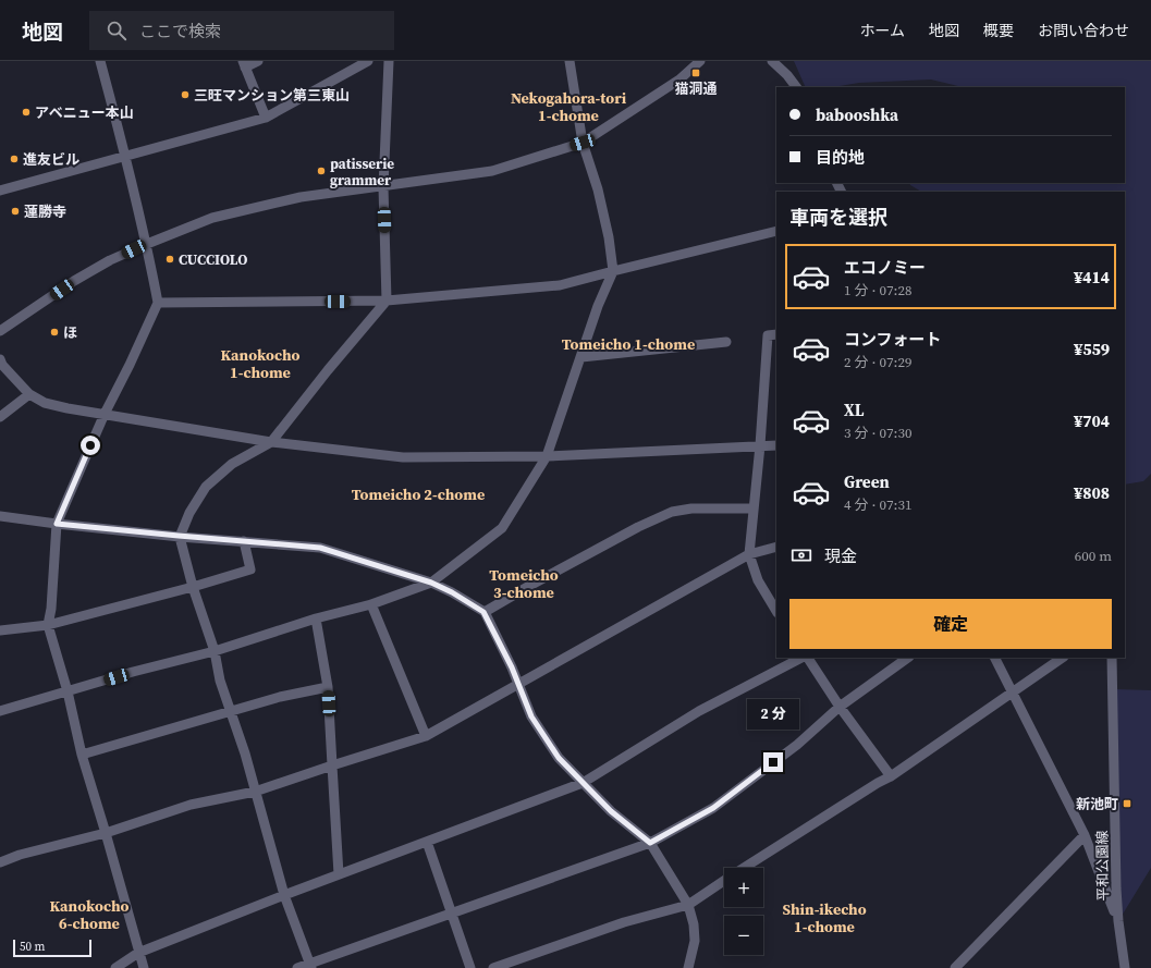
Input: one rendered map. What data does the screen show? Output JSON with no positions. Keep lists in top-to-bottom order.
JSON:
{
  "streets": {
    "street": ["平和公園線"]
  },
  "districts": [
    "Nekogahora-tori 1-chome",
    "Tomeicho 1-chome",
    "Kanokocho 1-chome",
    "Tomeicho 2-chome",
    "Tomeicho 3-chome",
    "Kanokocho 6-chome",
    "Shin-ikecho 1-chome"
  ],
  "places": {
    "transit": ["猫洞通", "新池町"],
    "other": [
      "三旺マンション第三東山",
      "アベニュー本山",
      "進友ビル",
      "patisserie grammer",
      "蓮勝寺",
      "CUCCIOLO",
      "ほ"
    ]
  },
  "scale_bar": "50 m",
  "page": {
    "header": "地図",
    "search": "ここで検索",
    "nav": [
      "ホーム",
      "地図",
      "概要",
      "お問い合わせ"
    ],
    "banner": ["babooshka", "目的地"],
    "heading": "車両を選択",
    "list": [
      {
        "name": "エコノミー",
        "note": "1 分 · 07:28",
        "value": "¥414"
      },
      {
        "name": "コンフォート",
        "note": "2 分 · 07:29",
        "value": "¥559"
      },
      {
        "name": "XL",
        "note": "3 分 · 07:30",
        "value": "¥704"
      },
      {
        "name": "Green",
        "note": "4 分 · 07:31",
        "value": "¥808"
      }
    ],
    "pay": ["現金", "600 m"],
    "buttons": "確定",
    "bubble": "2 分",
    "map_buttons": ["+", "−"],
    "scale": "50 m"
  }
}
